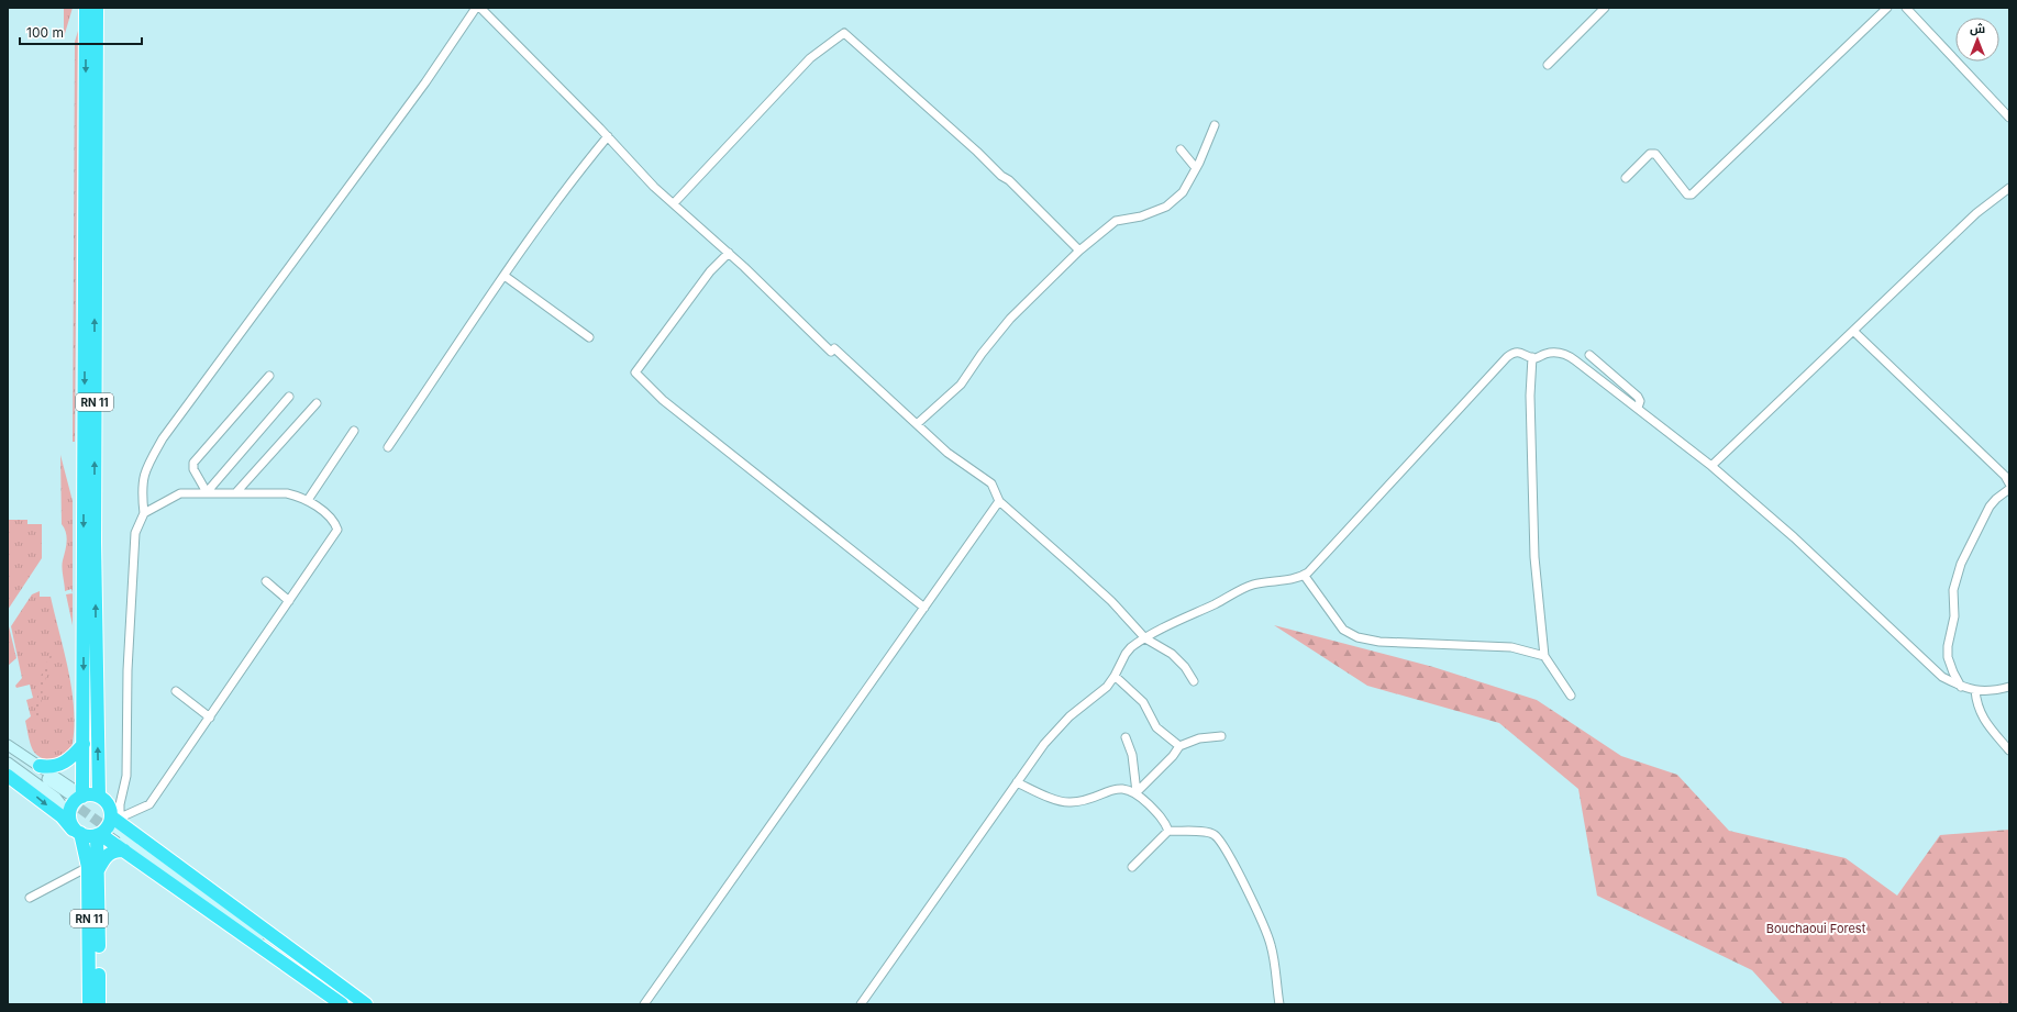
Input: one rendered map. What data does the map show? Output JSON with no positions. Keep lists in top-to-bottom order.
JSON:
{
  "streets": {
    "highway": ["RN 11"]
  },
  "parks": ["Bouchaoui Forest"],
  "scale_bar": "100 m",
  "north": "top"
}
